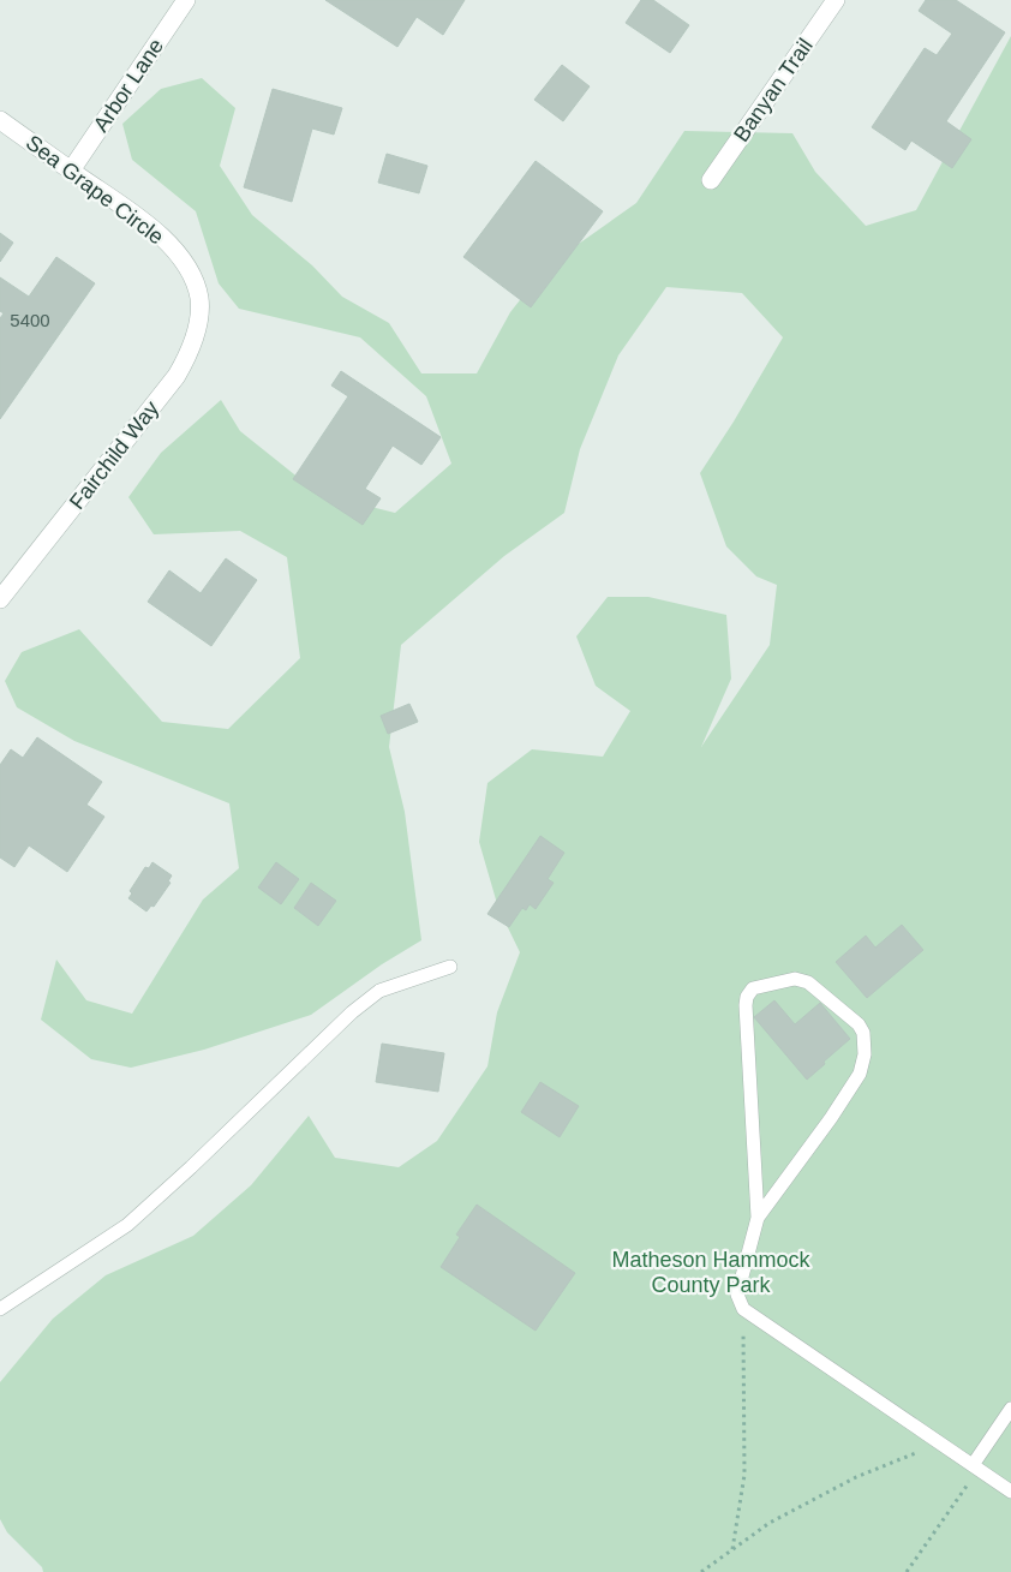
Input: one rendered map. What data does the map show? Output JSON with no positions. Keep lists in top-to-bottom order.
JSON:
{
  "streets": {
    "street": [
      "Arbor Lane",
      "Banyan Trail",
      "Sea Grape Circle",
      "Fairchild Way"
    ]
  },
  "crossings": [
    ["Arbor Lane", "Sea Grape Circle"],
    ["Sea Grape Circle", "Fairchild Way"]
  ],
  "parks": ["Matheson Hammock County Park"],
  "house_numbers": ["5400"]
}
